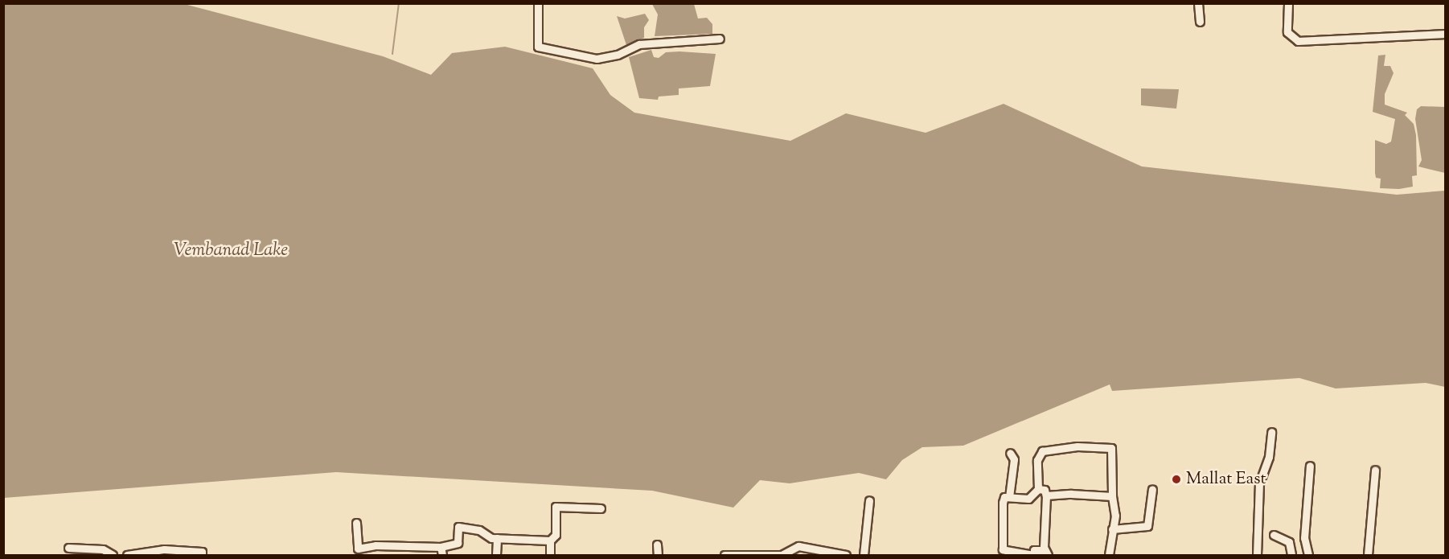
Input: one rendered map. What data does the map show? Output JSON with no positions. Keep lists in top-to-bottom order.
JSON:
{
  "water": ["Vembanad Lake"],
  "places": ["Mallat East"]
}
